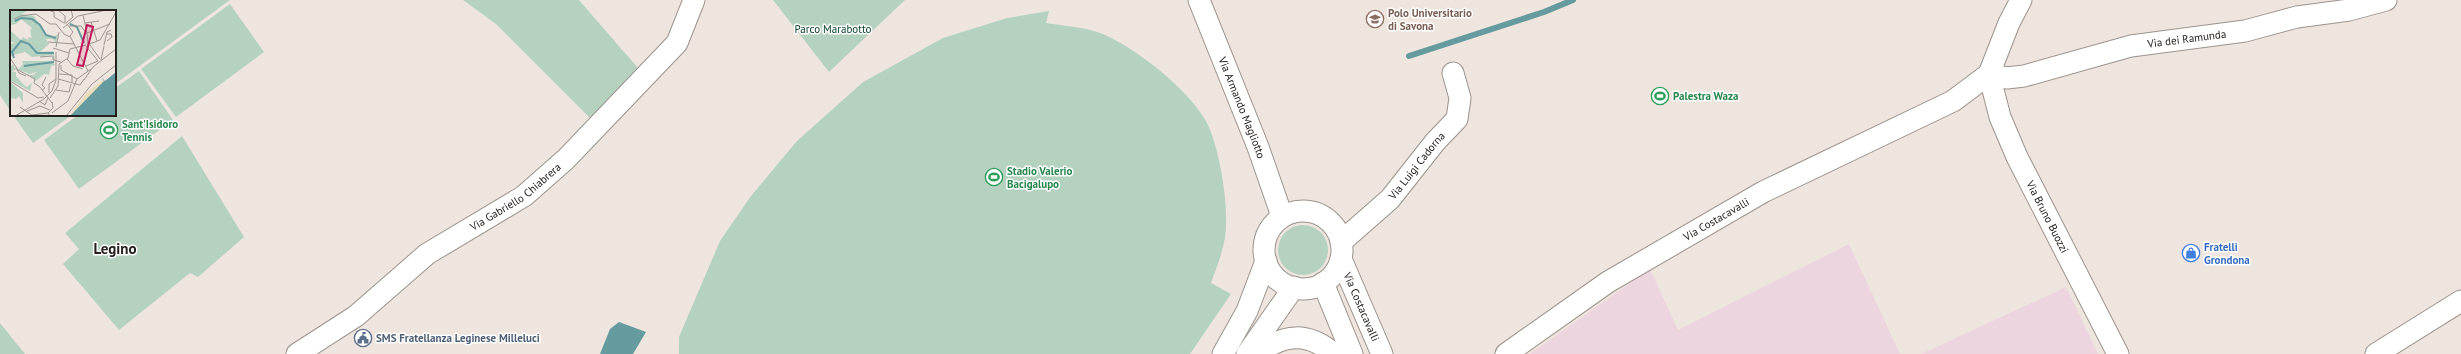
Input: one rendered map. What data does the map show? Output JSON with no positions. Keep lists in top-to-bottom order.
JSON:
{
  "streets": {
    "street": [
      "Via dei Ramunda",
      "Via Armando Magliotto",
      "Via Luigi Cadorna",
      "Via Gabriello Chiabrera",
      "Via Bruno Buozzi",
      "Via Costacavalli"
    ]
  },
  "crossings": [
    ["Via dei Ramunda", "Via Bruno Buozzi"],
    ["Via dei Ramunda", "Via Costacavalli"],
    ["Via Armando Magliotto", "Via Luigi Cadorna"],
    ["Via Armando Magliotto", "Via Costacavalli"],
    ["Via Luigi Cadorna", "Via Costacavalli"],
    ["Via Bruno Buozzi", "Via Costacavalli"]
  ],
  "districts": ["Legino"],
  "parks": ["Parco Marabotto"],
  "places": {
    "school or university": ["Polo Universitario di Savona"],
    "sports": ["Palestra Waza", "Sant'Isidoro Tennis", "Stadio Valerio Bacigalupo"],
    "shop": ["Fratelli Grondona"],
    "public building": ["SMS Fratellanza Leginese Milleluci"]
  }
}
